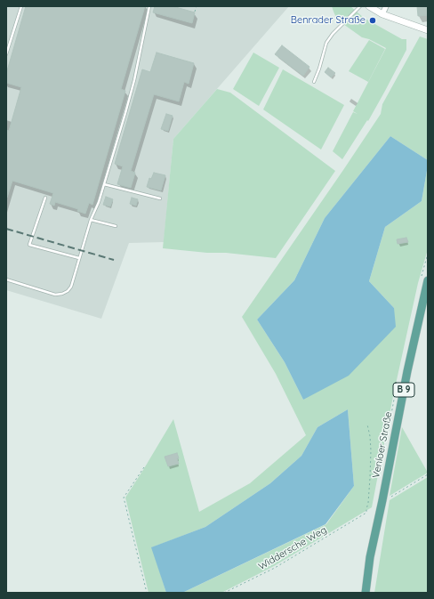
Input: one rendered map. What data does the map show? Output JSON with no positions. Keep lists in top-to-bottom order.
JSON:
{
  "streets": {
    "main road": ["B 9", "Venloer Straße"],
    "path": ["Widdersche Weg"]
  },
  "places": ["Benrader Straße"]
}
